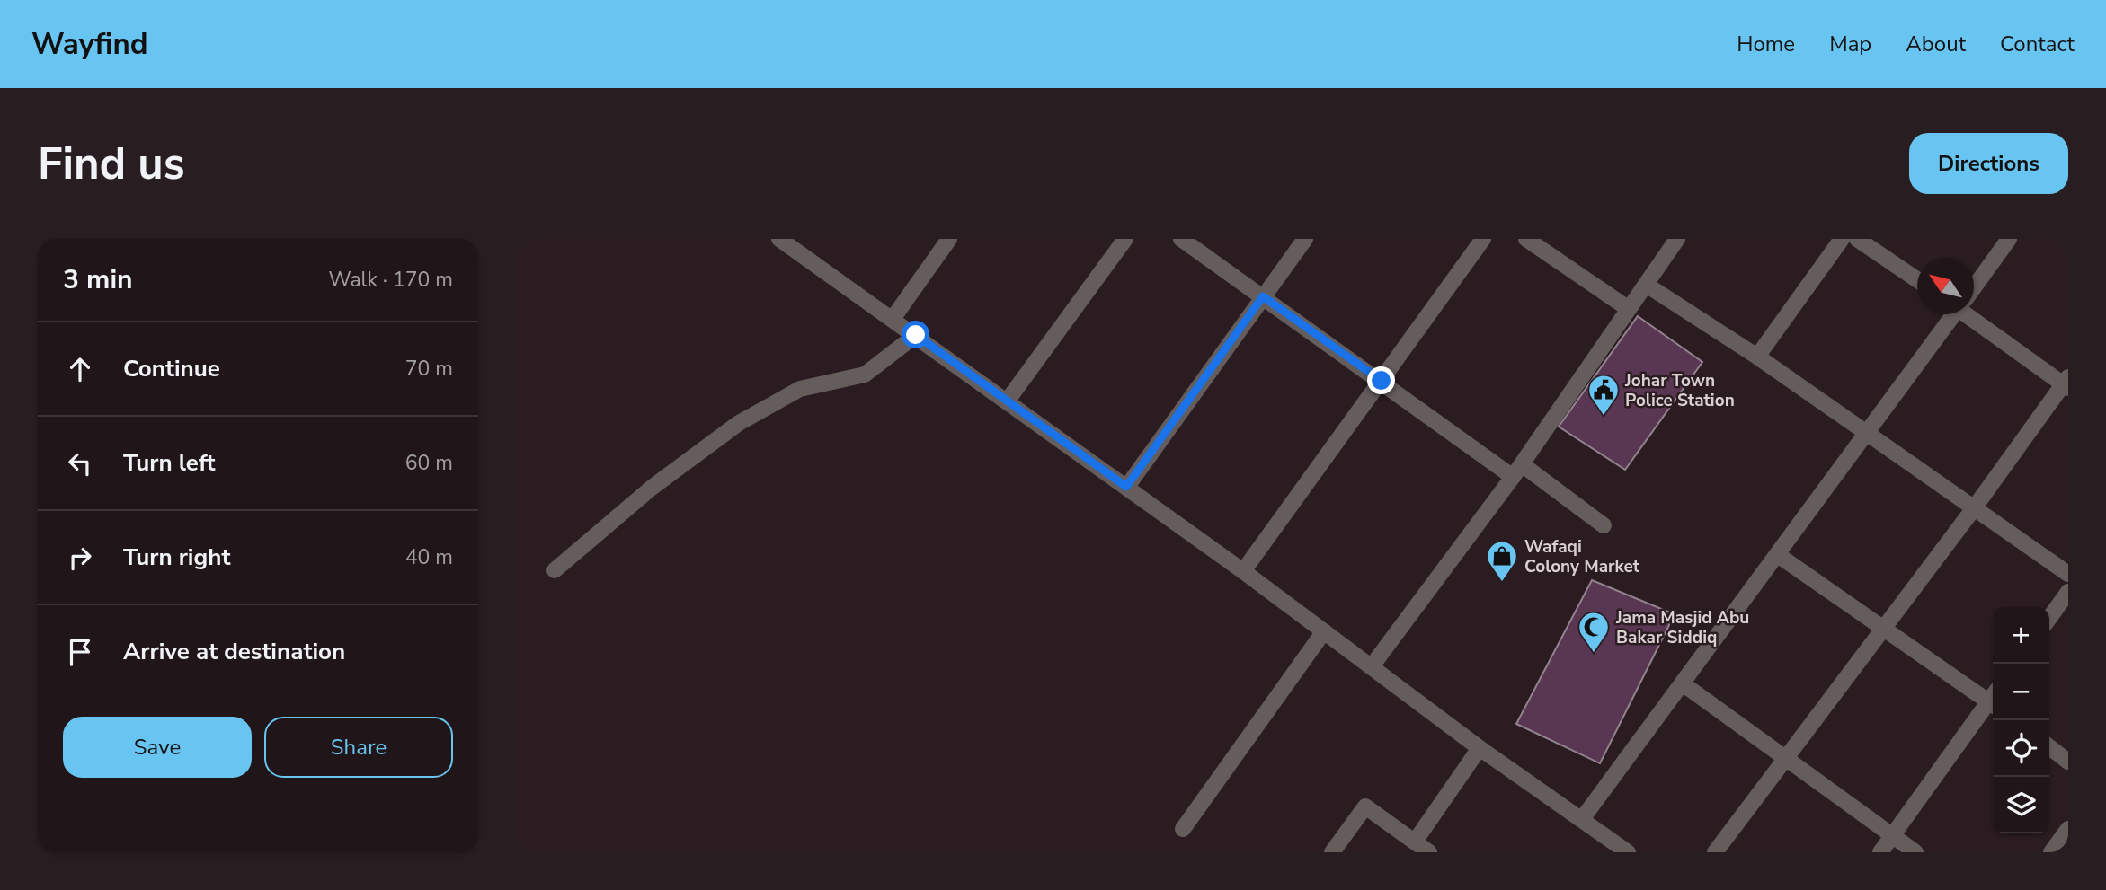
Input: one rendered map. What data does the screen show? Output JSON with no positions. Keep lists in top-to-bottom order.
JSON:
{
  "places": {
    "public building": ["Johar Town Police Station"],
    "shop": ["Wafaqi Colony Market"],
    "mosque": ["Jama Masjid Abu Bakar Siddiq"]
  },
  "north": "top left",
  "page": {
    "header": "Wayfind",
    "nav": [
      "Home",
      "Map",
      "About",
      "Contact"
    ],
    "buttons": [
      "Directions",
      ["Save", "Share"]
    ],
    "title": "Find us",
    "heading": ["3 min", "Walk · 170 m"],
    "list": [
      ["Continue", "70 m"],
      ["Turn left", "60 m"],
      ["Turn right", "40 m"],
      "Arrive at destination"
    ],
    "map_buttons": ["+", "−"]
  }
}
